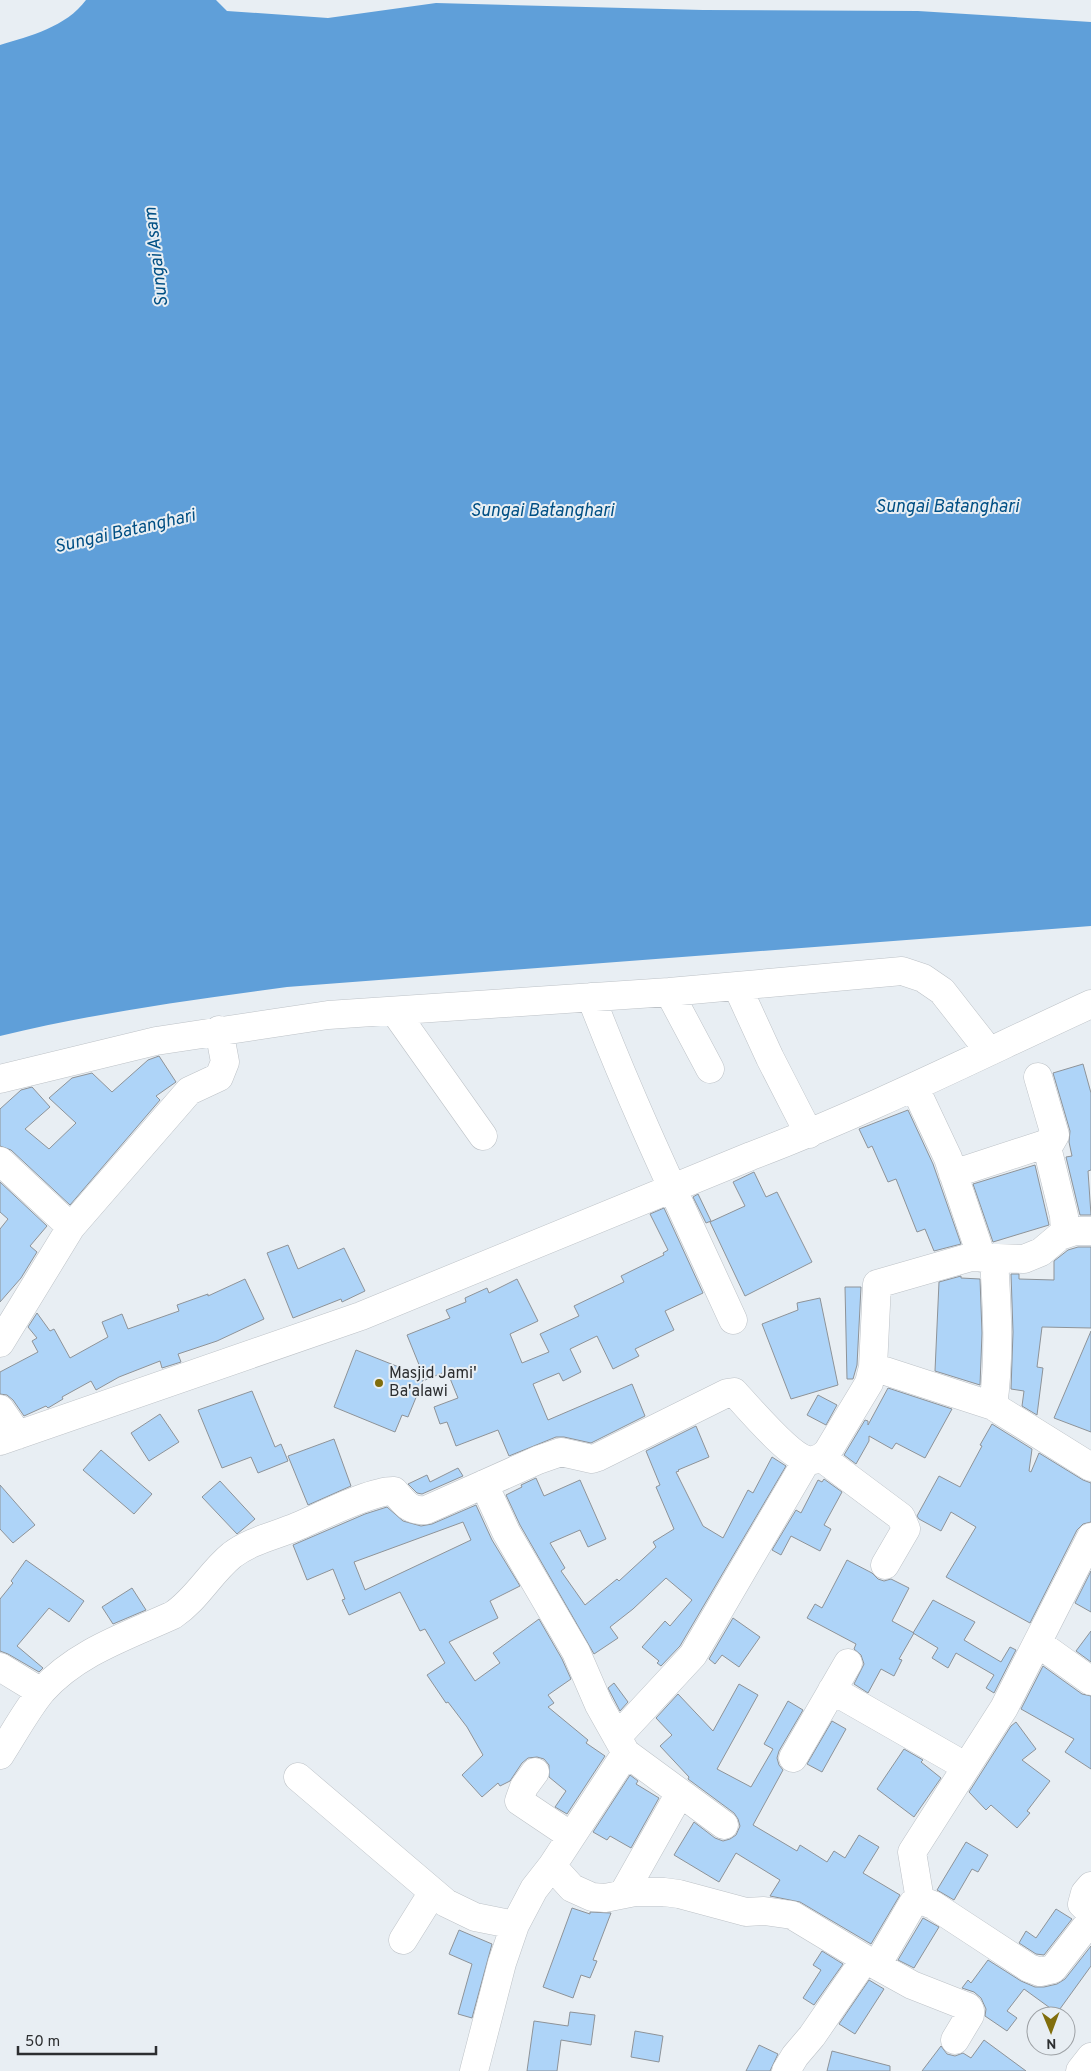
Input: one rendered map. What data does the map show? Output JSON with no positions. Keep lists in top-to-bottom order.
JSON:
{
  "water": ["Sungai Asam", "Sungai Batanghari"],
  "places": ["Masjid Jami' Ba'alawi"],
  "scale_bar": "50 m",
  "north": "bottom"
}
